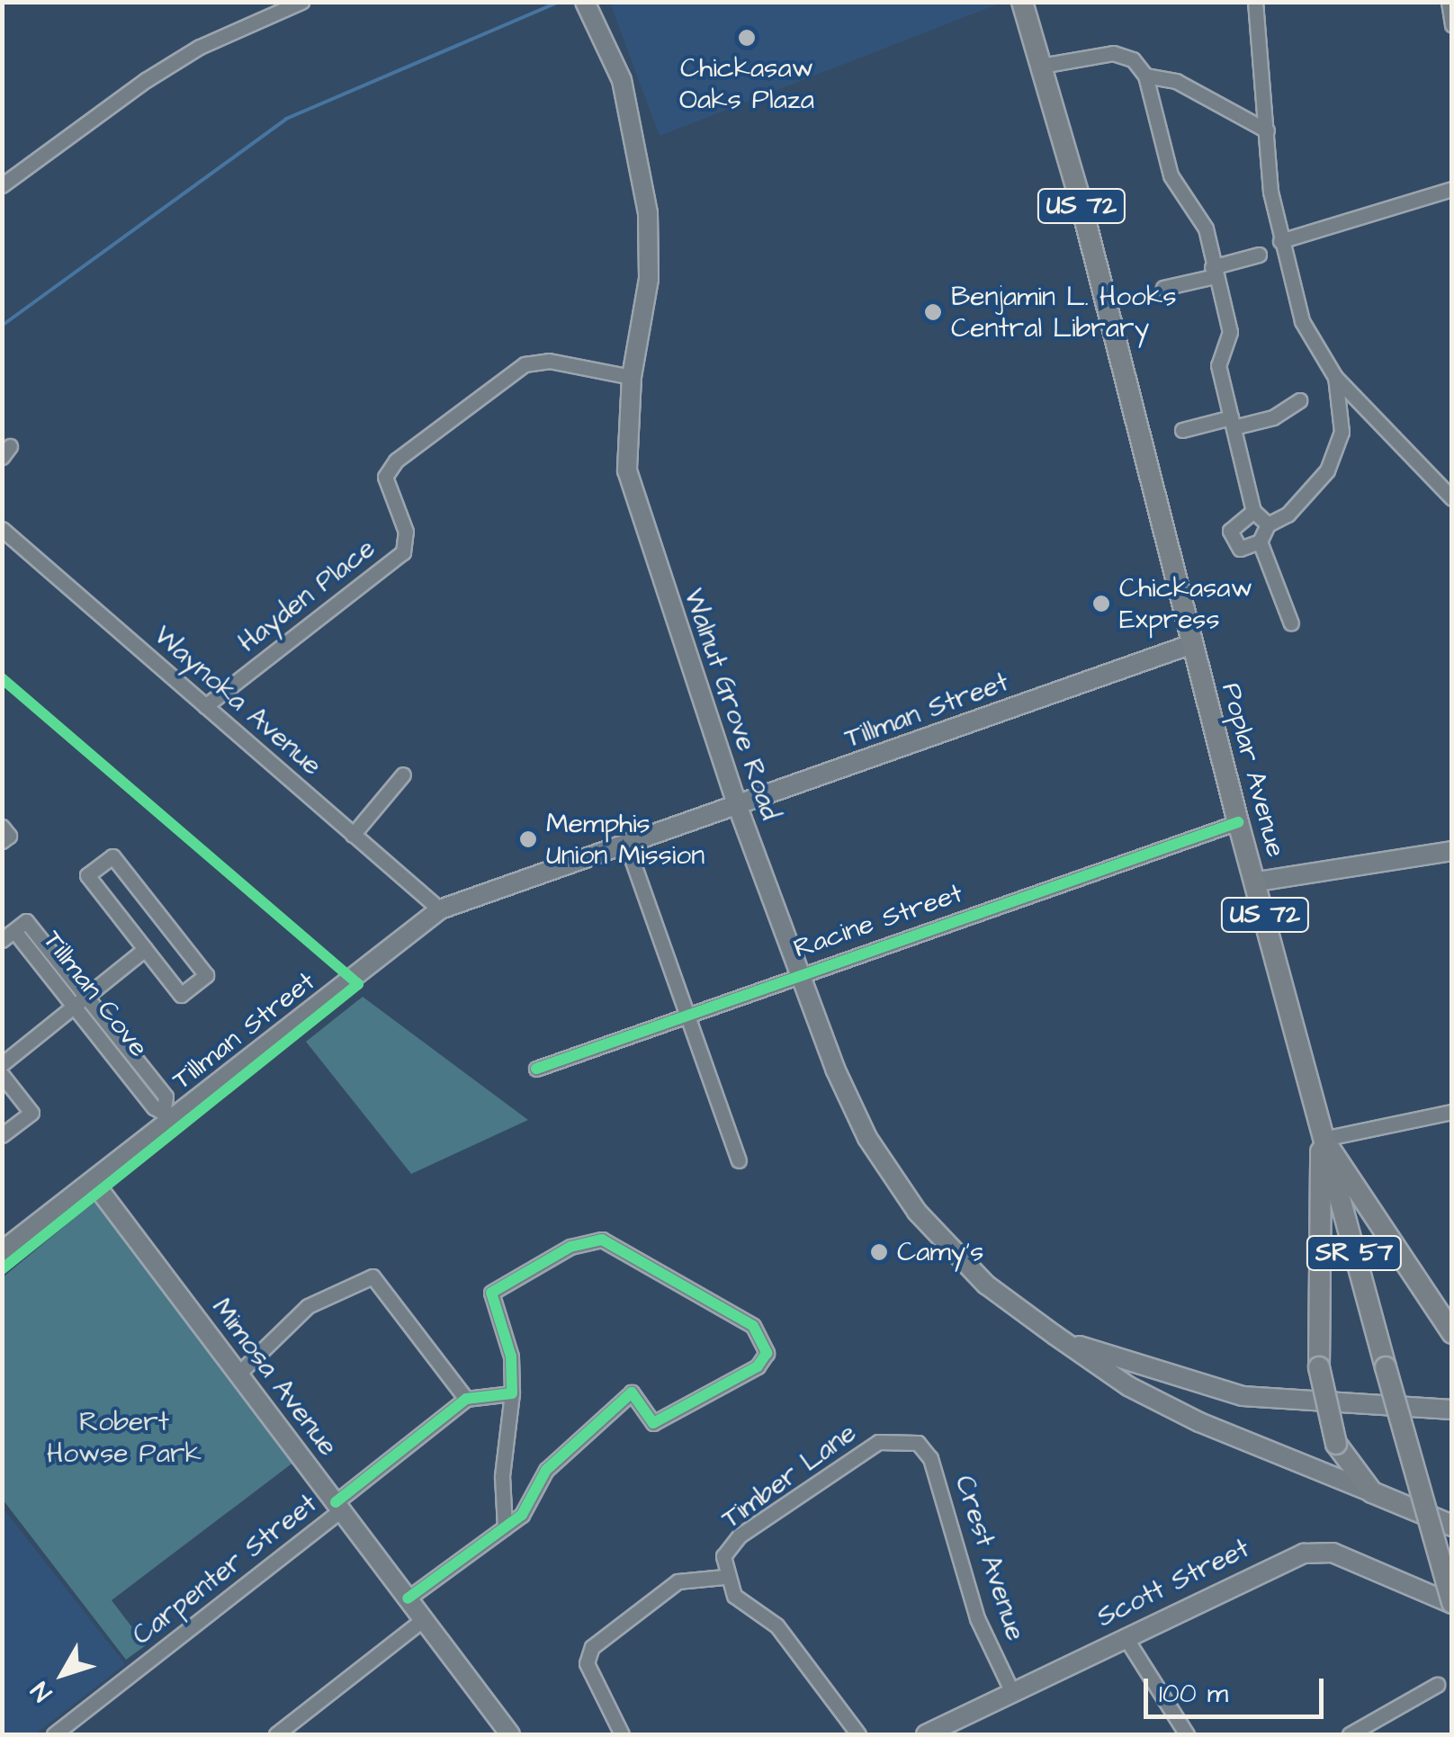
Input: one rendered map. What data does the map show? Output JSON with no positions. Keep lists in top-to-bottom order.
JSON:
{
  "streets": {
    "main road": [
      "US 72",
      "Walnut Grove Road",
      "Tillman Street",
      "Poplar Avenue",
      "SR 57",
      "Mimosa Avenue",
      "Scott Street"
    ],
    "street": [
      "Hayden Place",
      "Waynoka Avenue",
      "Racine Street",
      "Tillman Cove",
      "Timber Lane",
      "Crest Avenue",
      "Carpenter Street"
    ]
  },
  "crossings": [
    ["US 72", "Walnut Grove Road"],
    ["US 72", "Poplar Avenue"],
    ["Hayden Place", "Waynoka Avenue"],
    ["Hayden Place", "Walnut Grove Road"],
    ["Waynoka Avenue", "Tillman Street"],
    ["Walnut Grove Road", "Tillman Street"],
    ["Walnut Grove Road", "Racine Street"],
    ["Tillman Street", "Poplar Avenue"],
    ["Tillman Street", "Tillman Cove"],
    ["Tillman Street", "Mimosa Avenue"],
    ["Poplar Avenue", "Racine Street"],
    ["Poplar Avenue", "Scott Street"],
    ["Mimosa Avenue", "Carpenter Street"],
    ["Timber Lane", "Crest Avenue"],
    ["Crest Avenue", "Scott Street"]
  ],
  "parks": ["Robert Howse Park"],
  "places": [
    "Chickasaw Oaks Plaza",
    "Benjamin L. Hooks Central Library",
    "Chickasaw Express",
    "Memphis Union Mission",
    "Camy's"
  ],
  "scale_bar": "100 m",
  "north": "bottom left"
}
